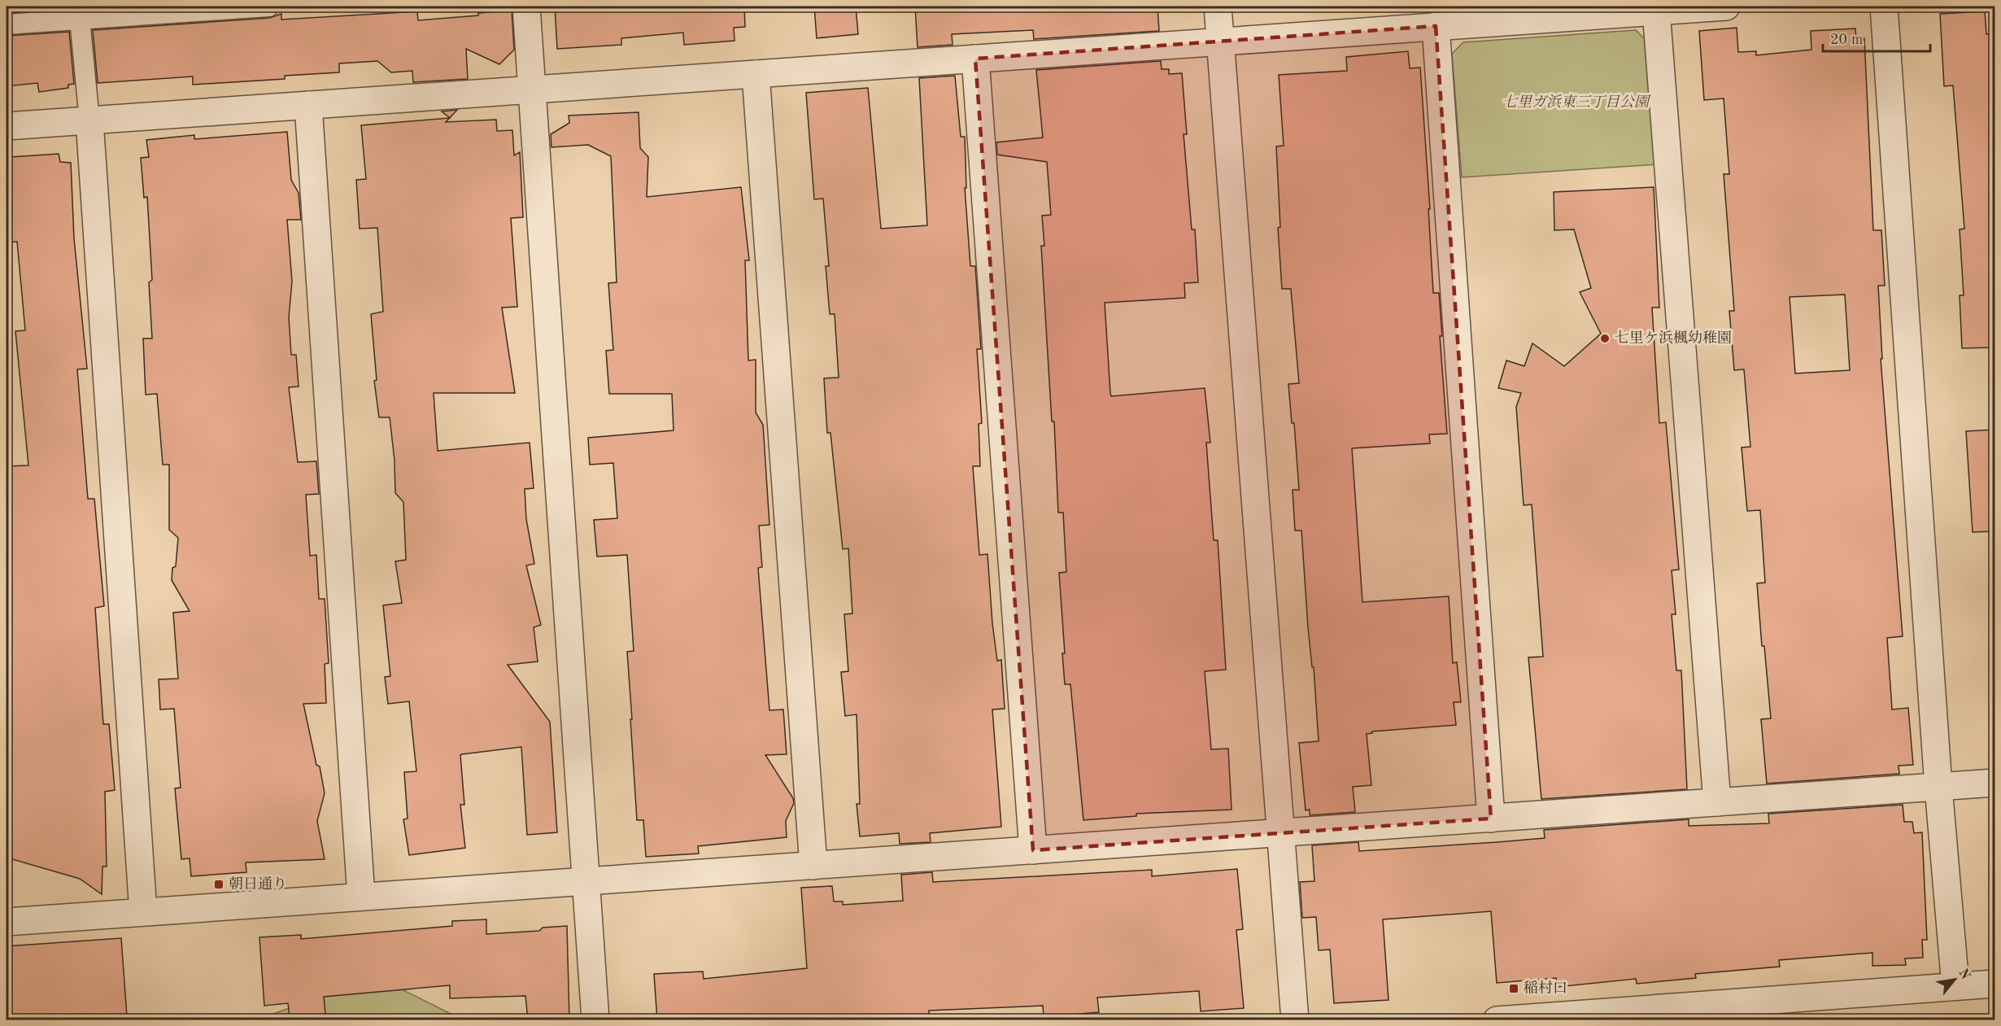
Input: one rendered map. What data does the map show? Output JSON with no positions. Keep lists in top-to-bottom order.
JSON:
{
  "parks": ["七里ガ浜東三丁目公園"],
  "places": {
    "other": ["七里ケ浜楓幼稚園"],
    "transit": ["朝日通り", "稲村口"]
  },
  "scale_bar": "20 m",
  "north": "top right"
}
